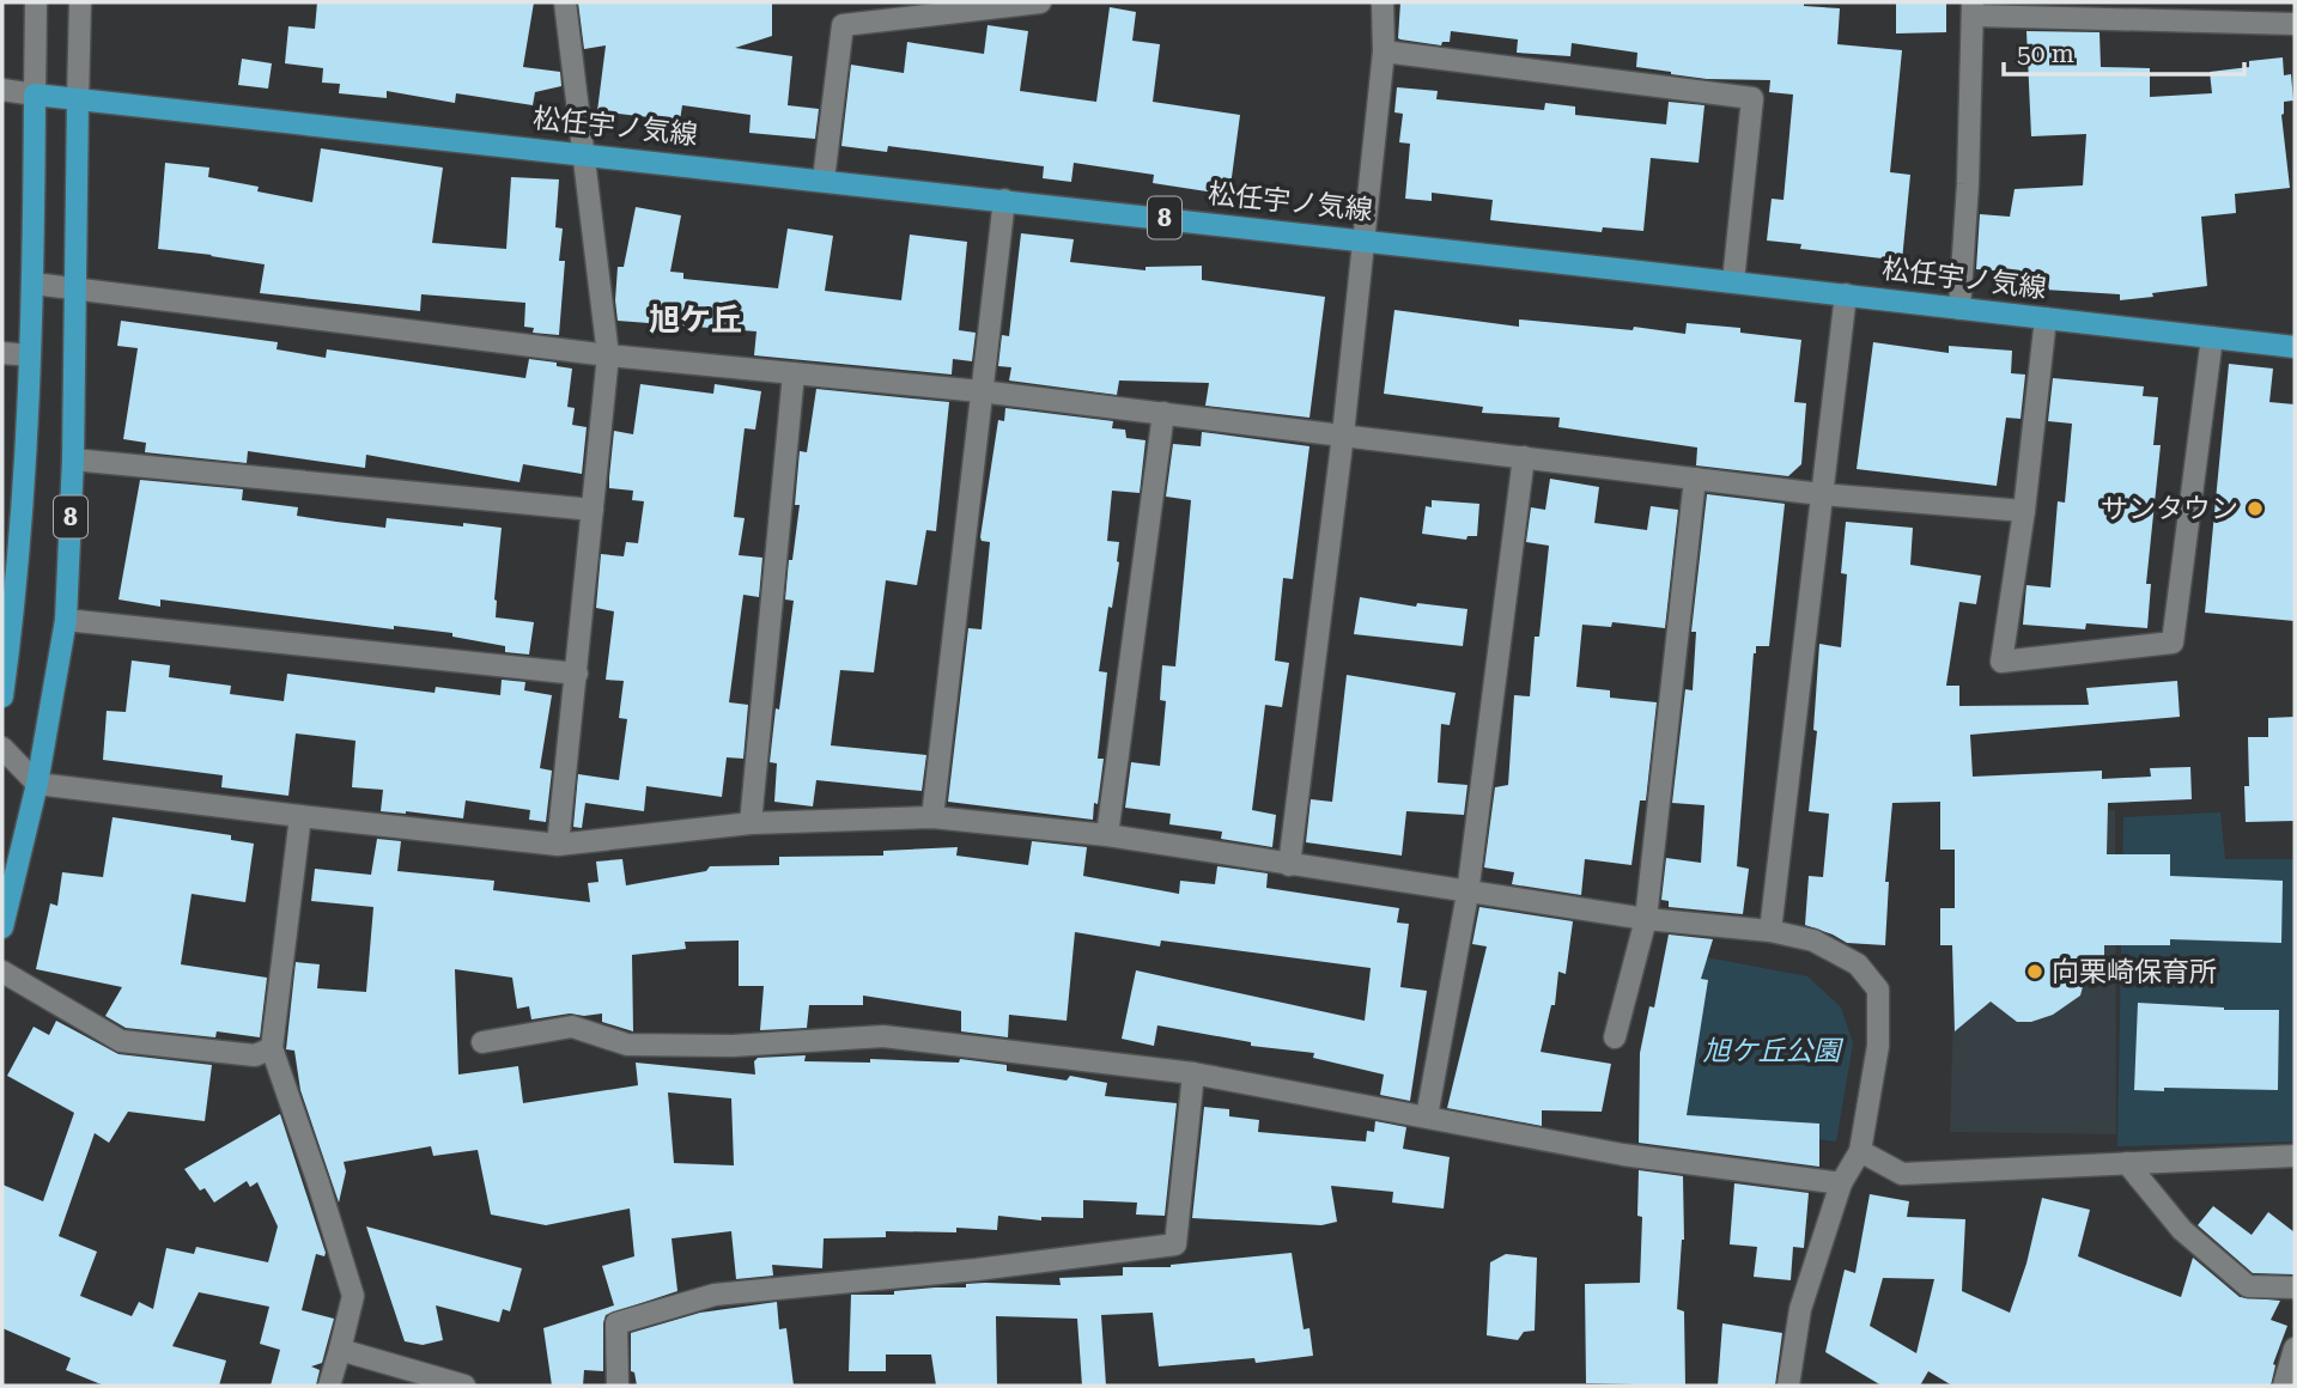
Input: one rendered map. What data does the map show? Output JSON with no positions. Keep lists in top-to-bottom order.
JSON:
{
  "streets": {
    "main road": ["松任宇ノ気線", "8"]
  },
  "crossings": [
    ["松任宇ノ気線", "8"]
  ],
  "districts": ["旭ケ丘"],
  "parks": ["旭ケ丘公園"],
  "places": ["サンタウン", "向栗崎保育所"],
  "scale_bar": "50 m"
}
